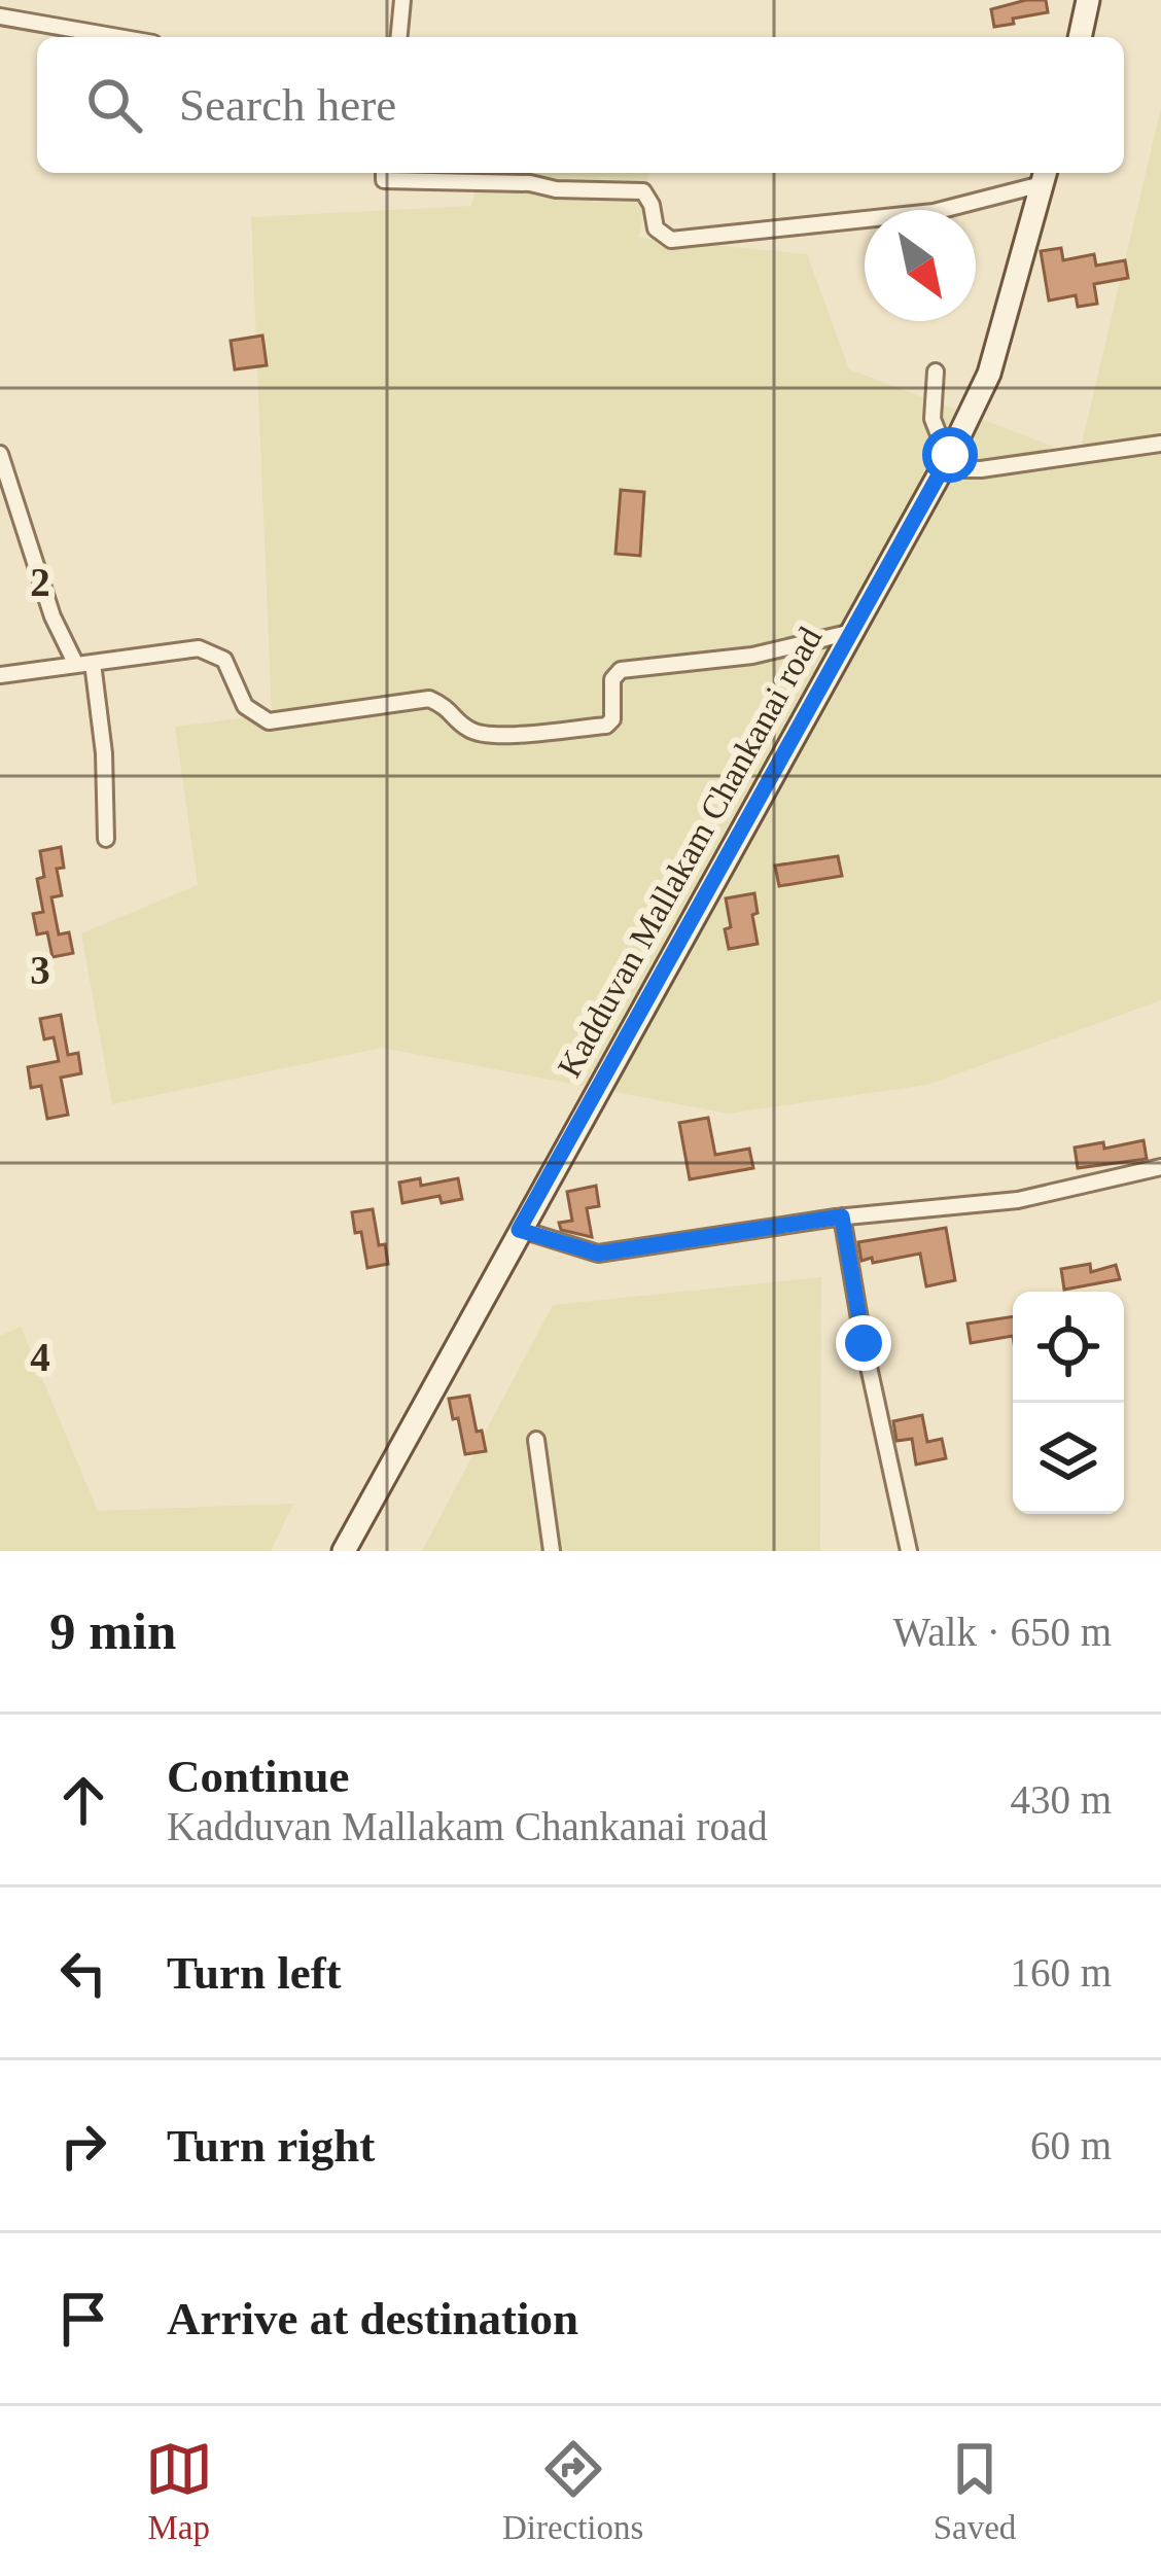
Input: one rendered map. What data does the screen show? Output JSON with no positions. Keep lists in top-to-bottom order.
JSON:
{
  "streets": {
    "main road": ["Kadduvan Mallakam Chankanai road"]
  },
  "north": "bottom right",
  "page": {
    "search": "Search here",
    "heading": ["9 min", "Walk · 650 m"],
    "list": [
      ["Continue", "Kadduvan Mallakam Chankanai road", "430 m"],
      ["Turn left", "160 m"],
      ["Turn right", "60 m"],
      "Arrive at destination"
    ],
    "nav": ["Map", "Directions", "Saved"]
  },
  "grid": {
    "rows": ["2", "3", "4"]
  }
}
